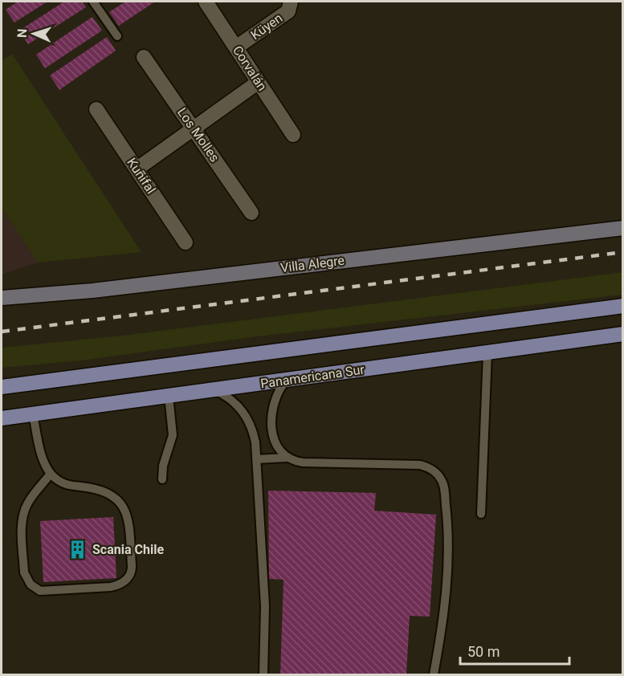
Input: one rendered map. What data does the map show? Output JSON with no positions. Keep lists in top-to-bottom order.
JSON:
{
  "streets": {
    "main road": ["Villa Alegre", "Panamericana Sur"],
    "street": [
      "Küyen",
      "Corvalán",
      "Los Molles",
      "Kuñifal"
    ]
  },
  "crossings": [
    ["Küyen", "Corvalán"]
  ],
  "places": {
    "building": ["Scania Chile"]
  },
  "scale_bar": "50 m",
  "north": "left"
}
